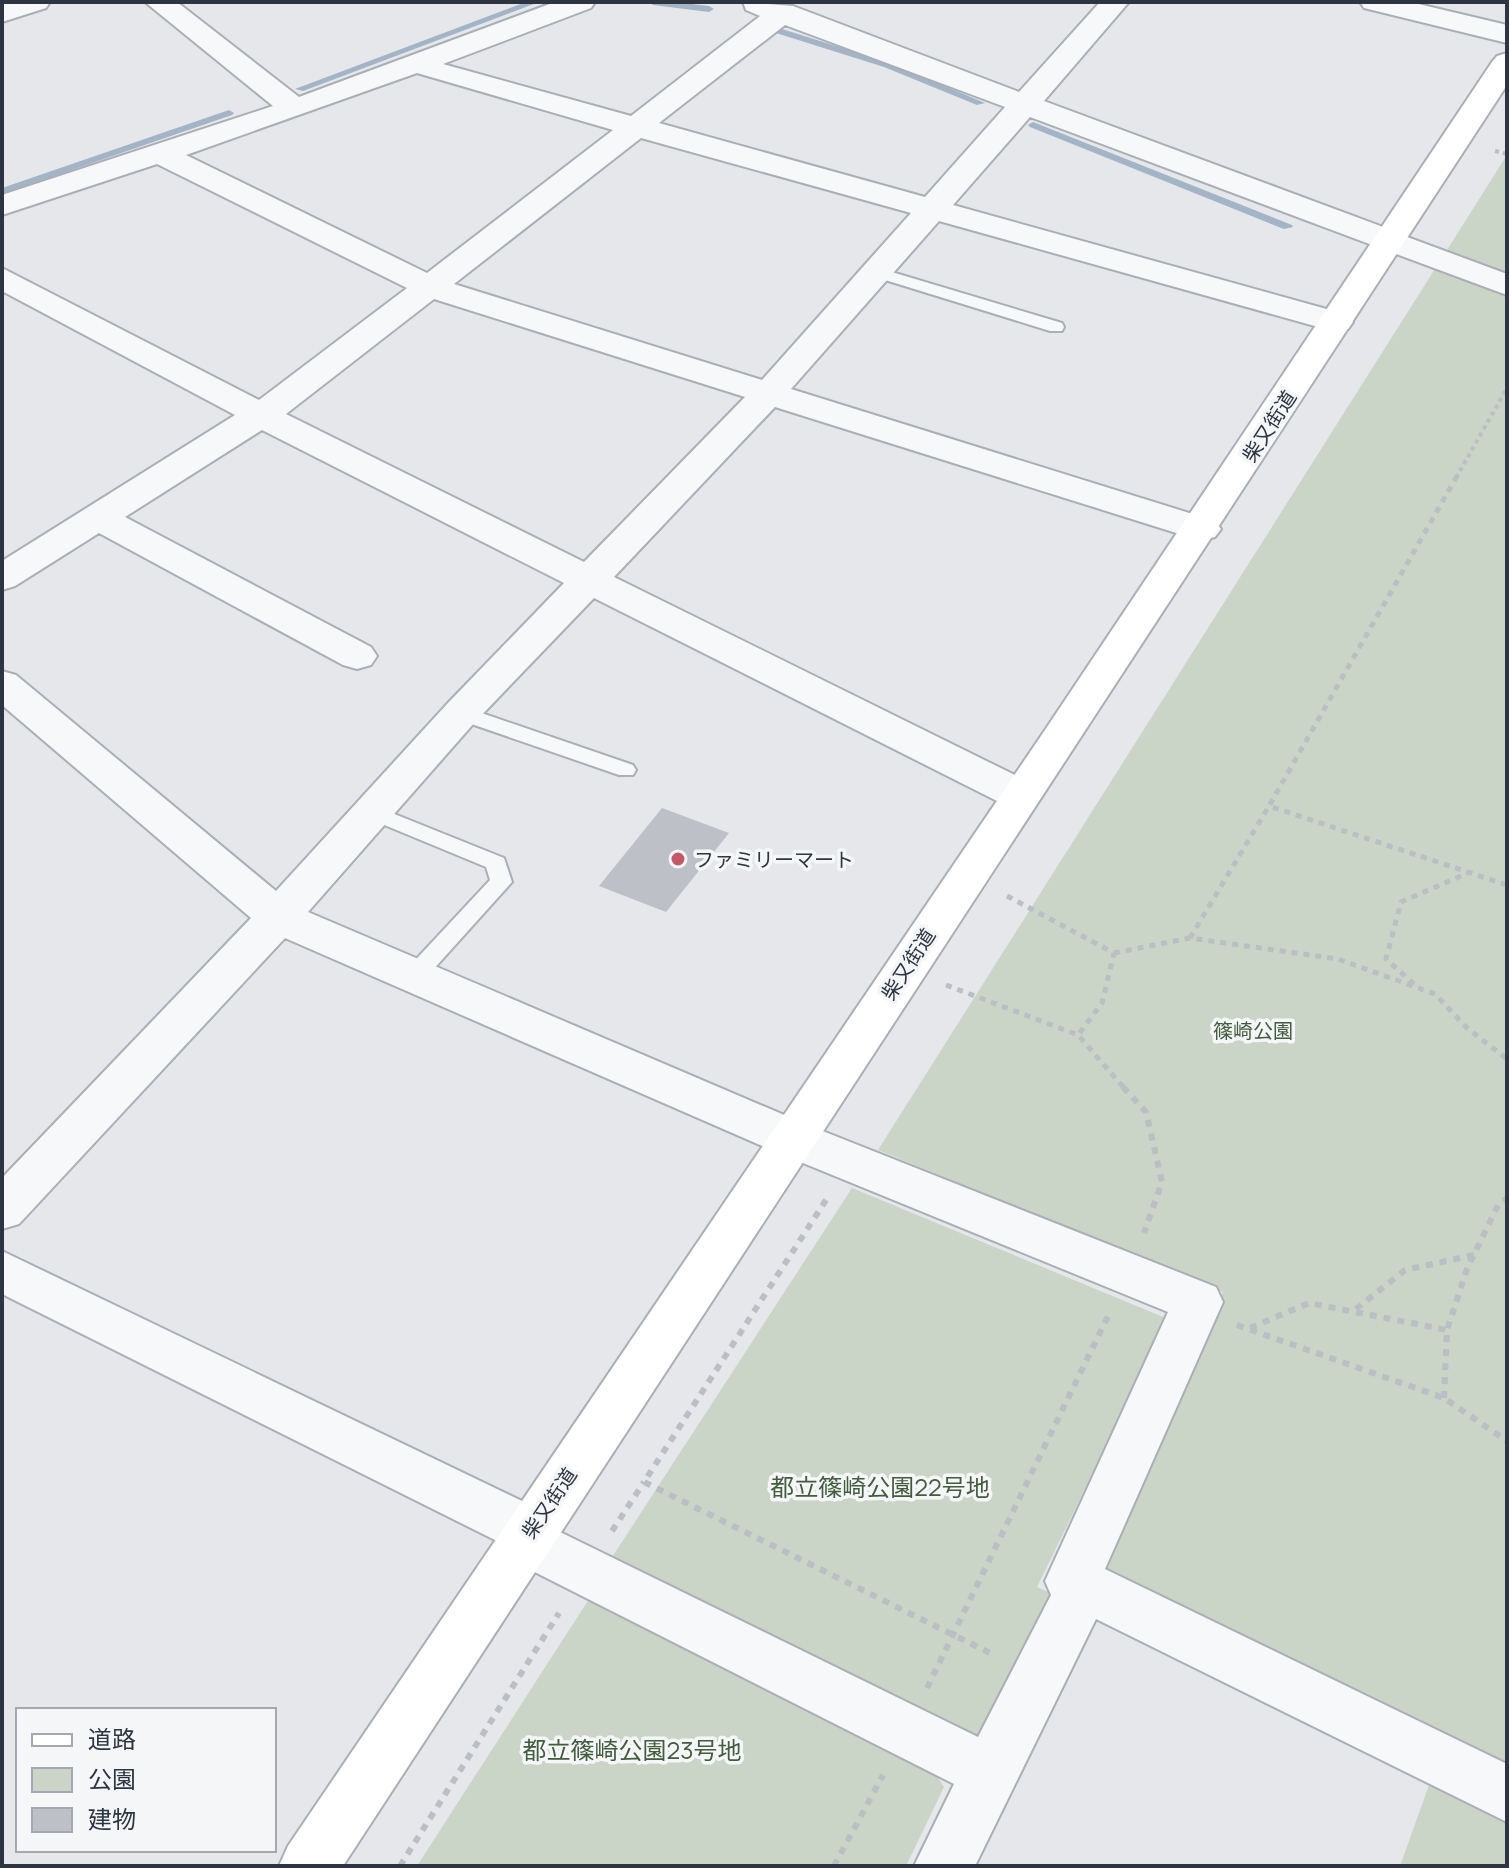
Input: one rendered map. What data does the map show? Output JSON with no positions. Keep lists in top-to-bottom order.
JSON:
{
  "streets": {
    "main road": ["柴又街道"]
  },
  "parks": ["篠崎公園", "都立篠崎公園22号地", "都立篠崎公園23号地"],
  "places": ["ファミリーマート"],
  "legend": ["道路", "公園", "建物"]
}
